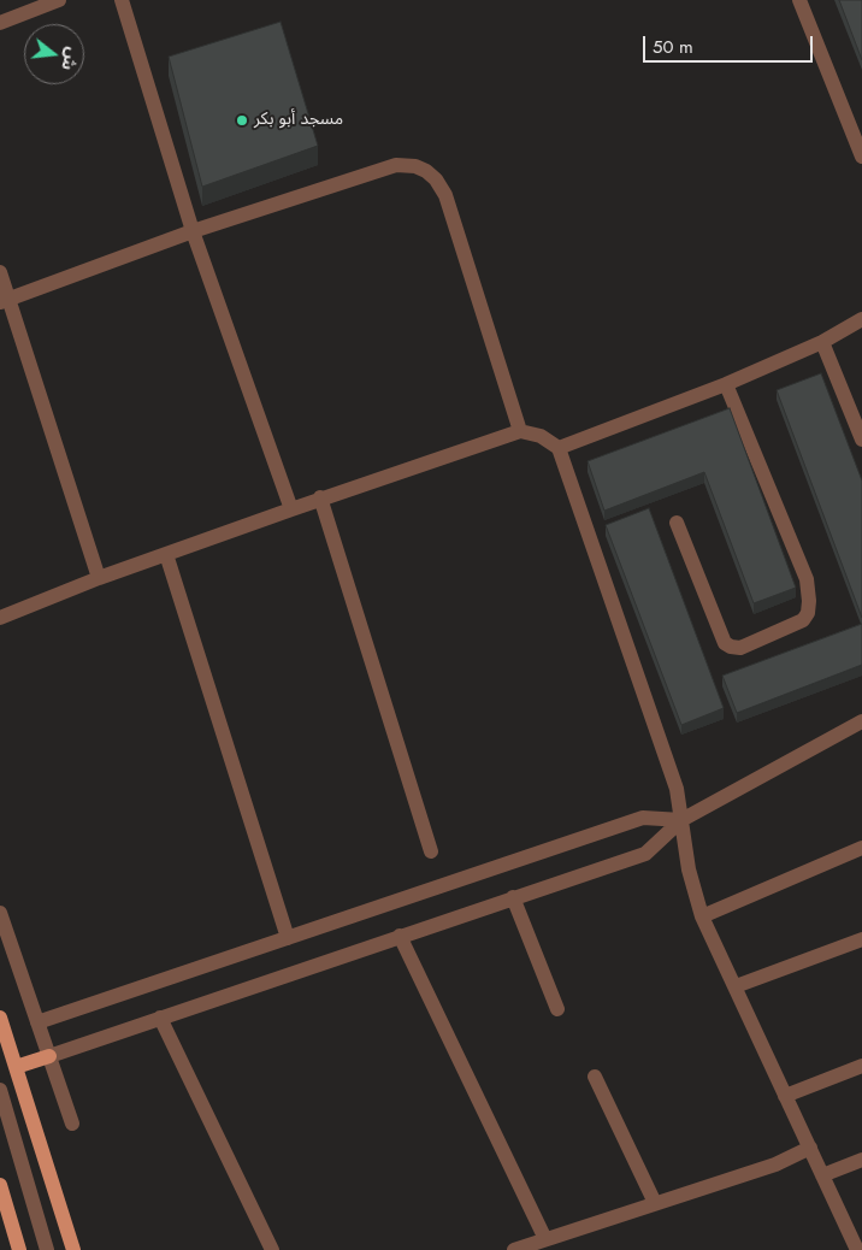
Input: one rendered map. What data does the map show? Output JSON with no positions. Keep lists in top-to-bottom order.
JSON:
{
  "places": ["مسجد أبو بكر"],
  "scale_bar": "50 m",
  "north": "right"
}
